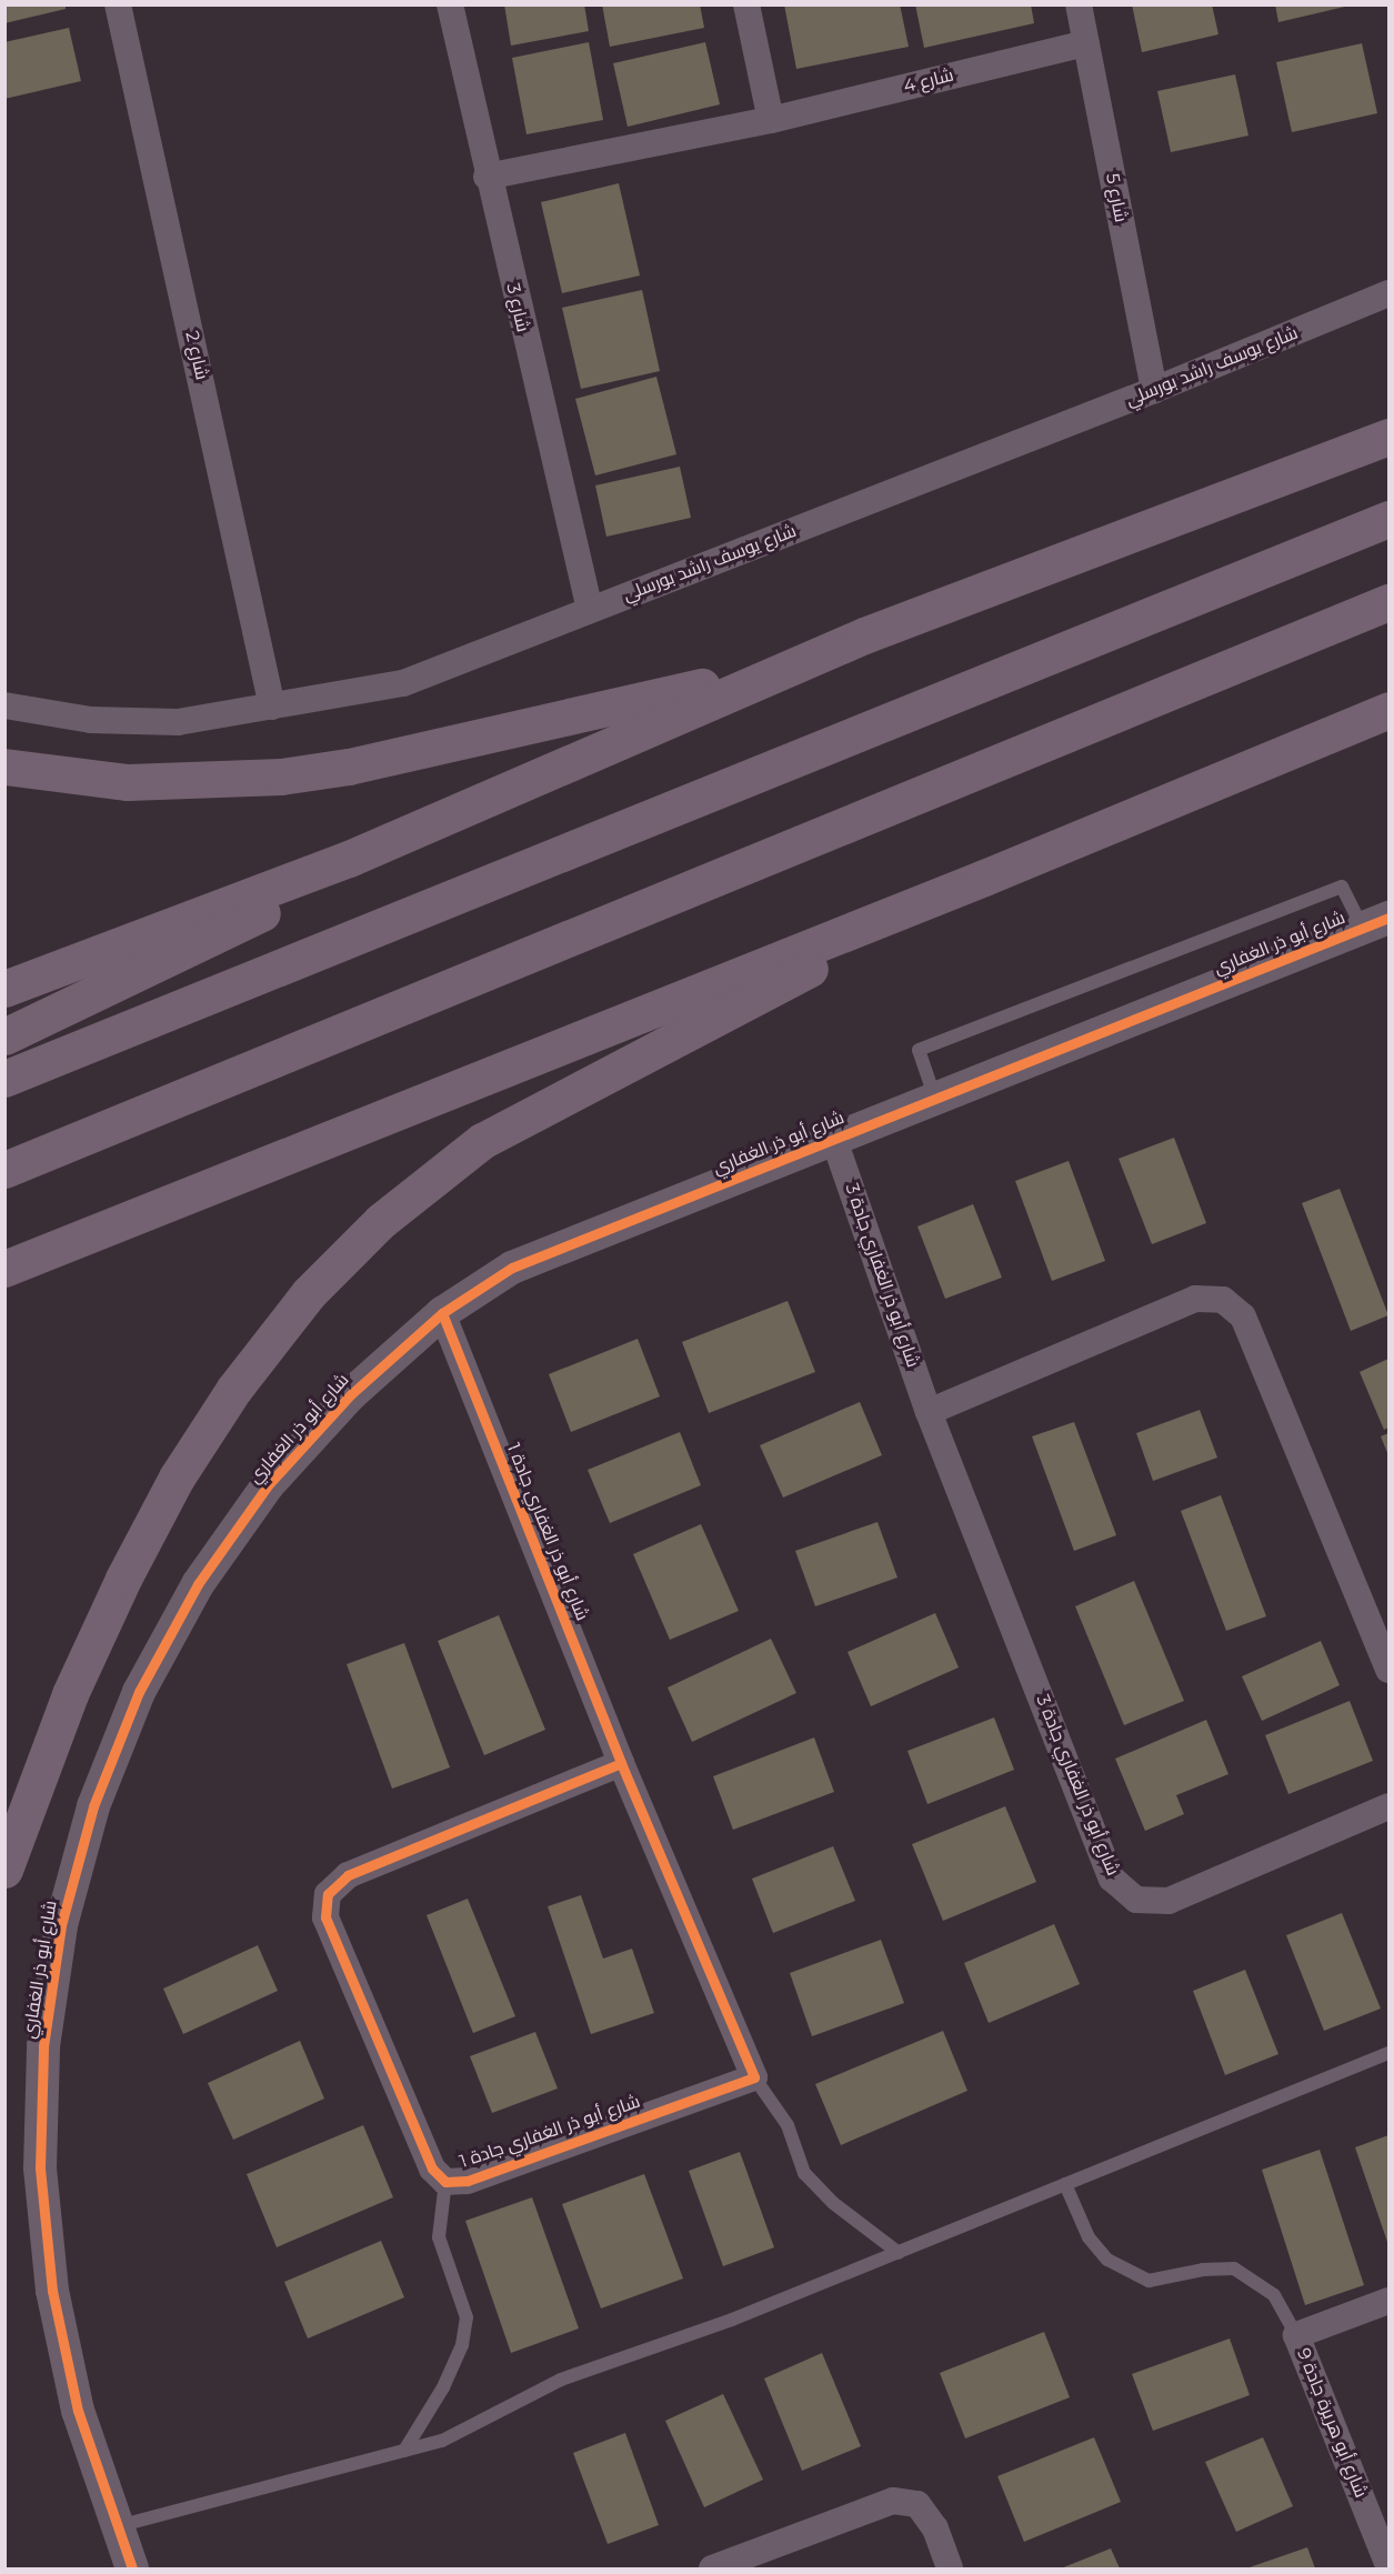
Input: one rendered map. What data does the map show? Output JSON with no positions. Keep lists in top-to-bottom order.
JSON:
{
  "streets": {
    "street": [
      "شارع 4",
      "شارع 5",
      "شارع 3",
      "شارع 2",
      "شارع يوسف راشد بورسلي",
      "شارع أبو ذر الغفاري",
      "شارع أبو ذر الغفاري جادة 3",
      "شارع أبو ذر الغفاري جادة 1",
      "شارع أبو هريرة جادة 9"
    ]
  },
  "crossings": [
    ["شارع 4", "شارع 5"],
    ["شارع 4", "شارع 3"],
    ["شارع 5", "شارع يوسف راشد بورسلي"],
    ["شارع 3", "شارع يوسف راشد بورسلي"],
    ["شارع 2", "شارع يوسف راشد بورسلي"],
    ["شارع أبو ذر الغفاري", "شارع أبو ذر الغفاري جادة 3"],
    ["شارع أبو ذر الغفاري", "شارع أبو ذر الغفاري جادة 1"]
  ]
}
